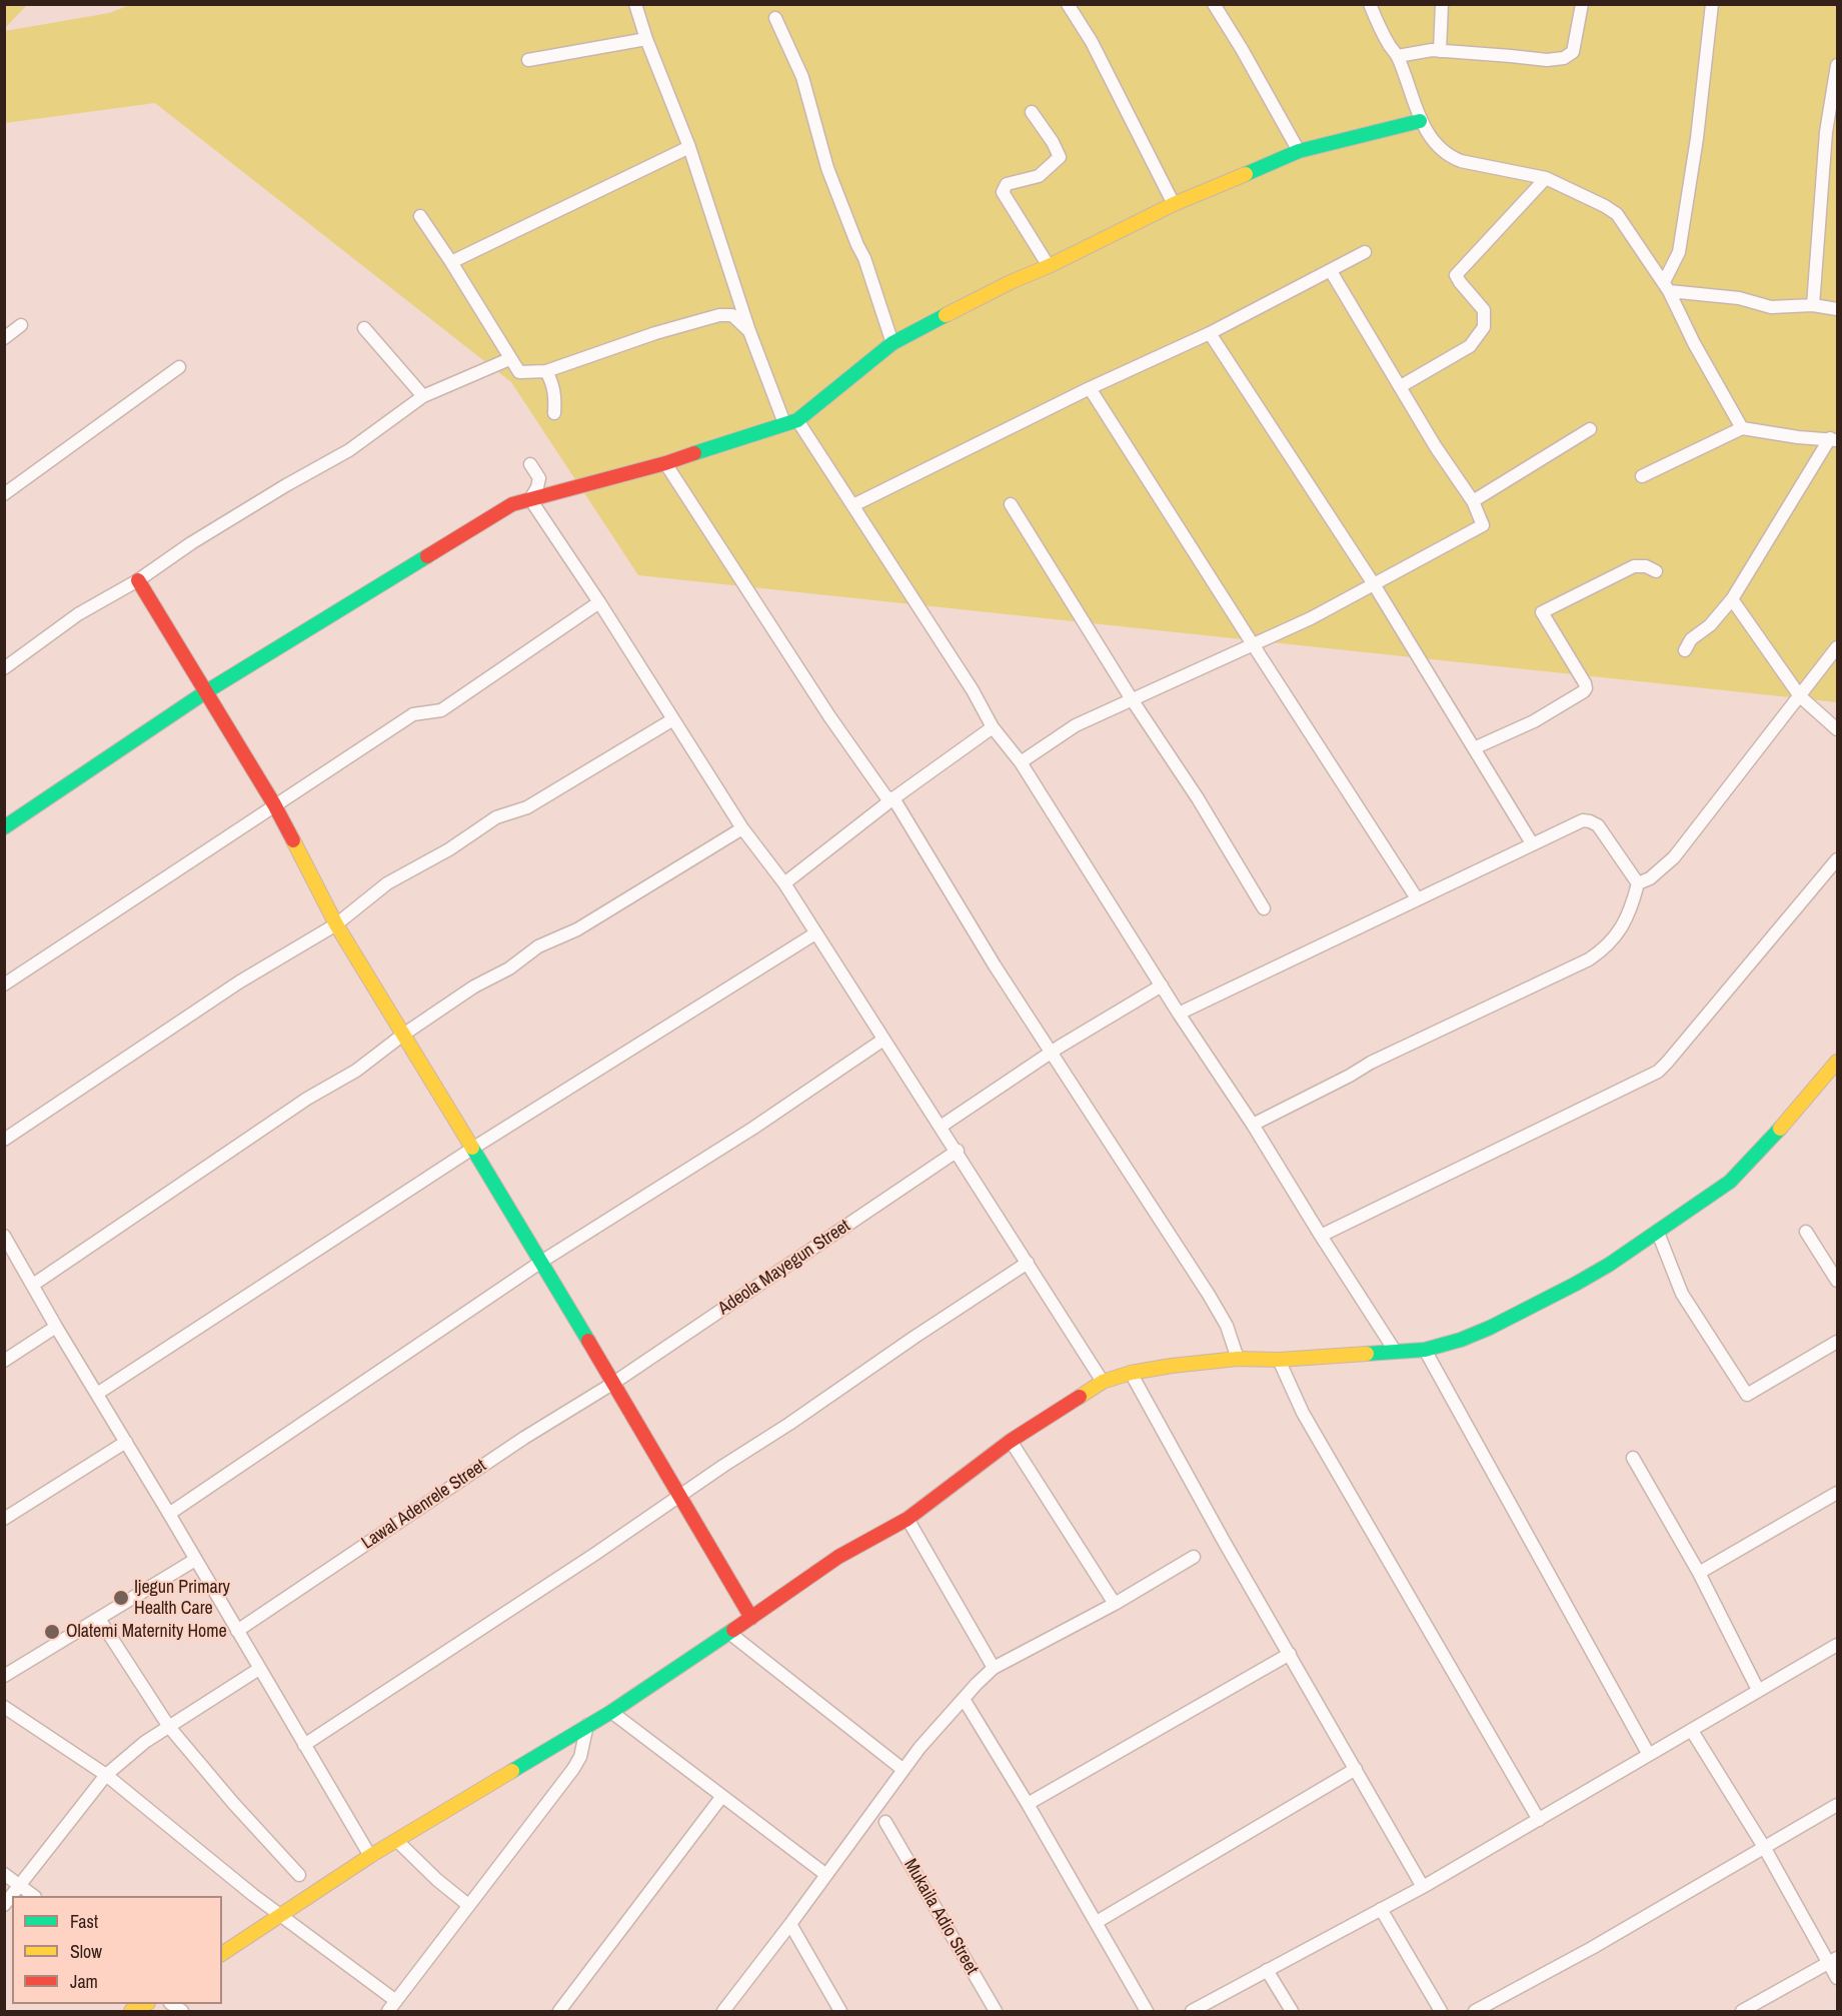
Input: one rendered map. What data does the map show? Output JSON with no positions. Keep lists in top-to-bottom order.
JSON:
{
  "streets": {
    "street": ["Adeola Mayegun Street", "Lawal Adenrele Street", "Mukaila Adio Street"]
  },
  "crossings": [
    ["Adeola Mayegun Street", "Lawal Adenrele Street"]
  ],
  "places": ["Ijegun Primary Health Care", "Olatemi Maternity Home"],
  "legend": ["Fast", "Slow", "Jam"]
}
